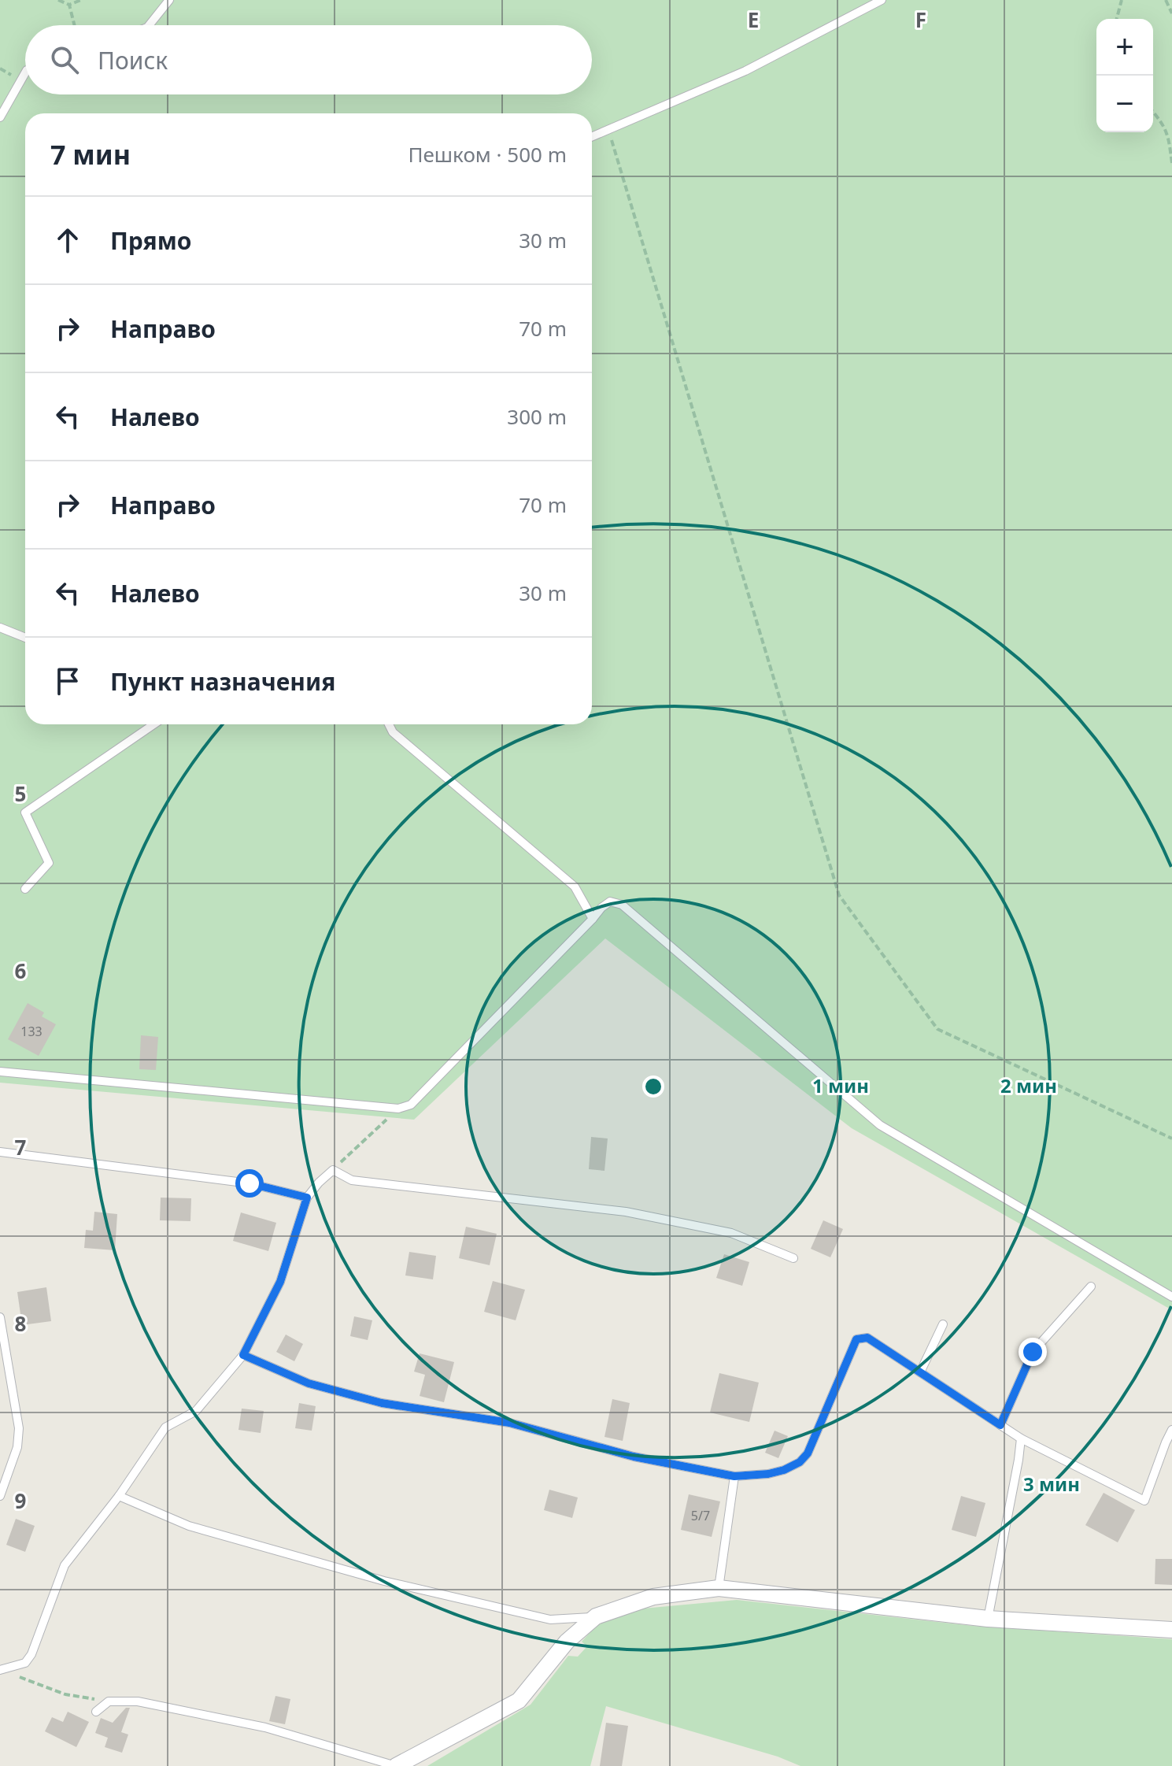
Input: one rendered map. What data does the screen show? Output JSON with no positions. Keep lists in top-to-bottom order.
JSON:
{
  "house_numbers": ["133", "5/7"],
  "page": {
    "map_buttons": ["+", "−"],
    "search": "Поиск",
    "heading": ["7 мин", "Пешком · 500 m"],
    "list": [
      ["Прямо", "30 m"],
      ["Направо", "70 m"],
      ["Налево", "300 m"],
      ["Направо", "70 m"],
      ["Налево", "30 m"],
      "Пункт назначения"
    ]
  },
  "grid": {
    "columns": ["E", "F"],
    "rows": [
      "5",
      "6",
      "7",
      "8",
      "9"
    ]
  },
  "rings": ["1 мин", "2 мин", "3 мин"]
}
